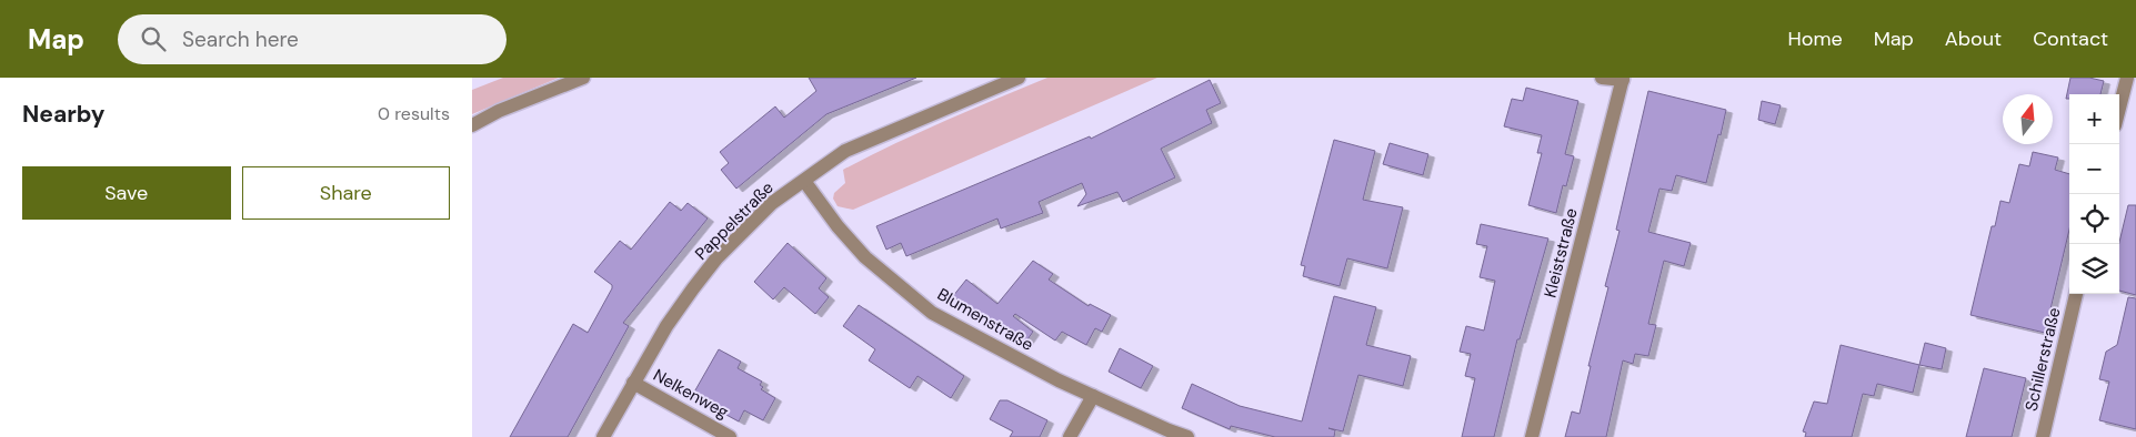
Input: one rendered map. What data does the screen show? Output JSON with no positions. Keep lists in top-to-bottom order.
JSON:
{
  "streets": {
    "street": [
      "Pappelstraße",
      "Kleiststraße",
      "Blumenstraße",
      "Schillerstraße",
      "Nelkenweg"
    ]
  },
  "crossings": [
    ["Pappelstraße", "Blumenstraße"],
    ["Pappelstraße", "Nelkenweg"]
  ],
  "north": "top",
  "page": {
    "header": "Map",
    "search": "Search here",
    "nav": [
      "Home",
      "Map",
      "About",
      "Contact"
    ],
    "heading": ["Nearby", "0 results"],
    "map_buttons": ["+", "−"],
    "buttons": ["Save", "Share"]
  }
}
